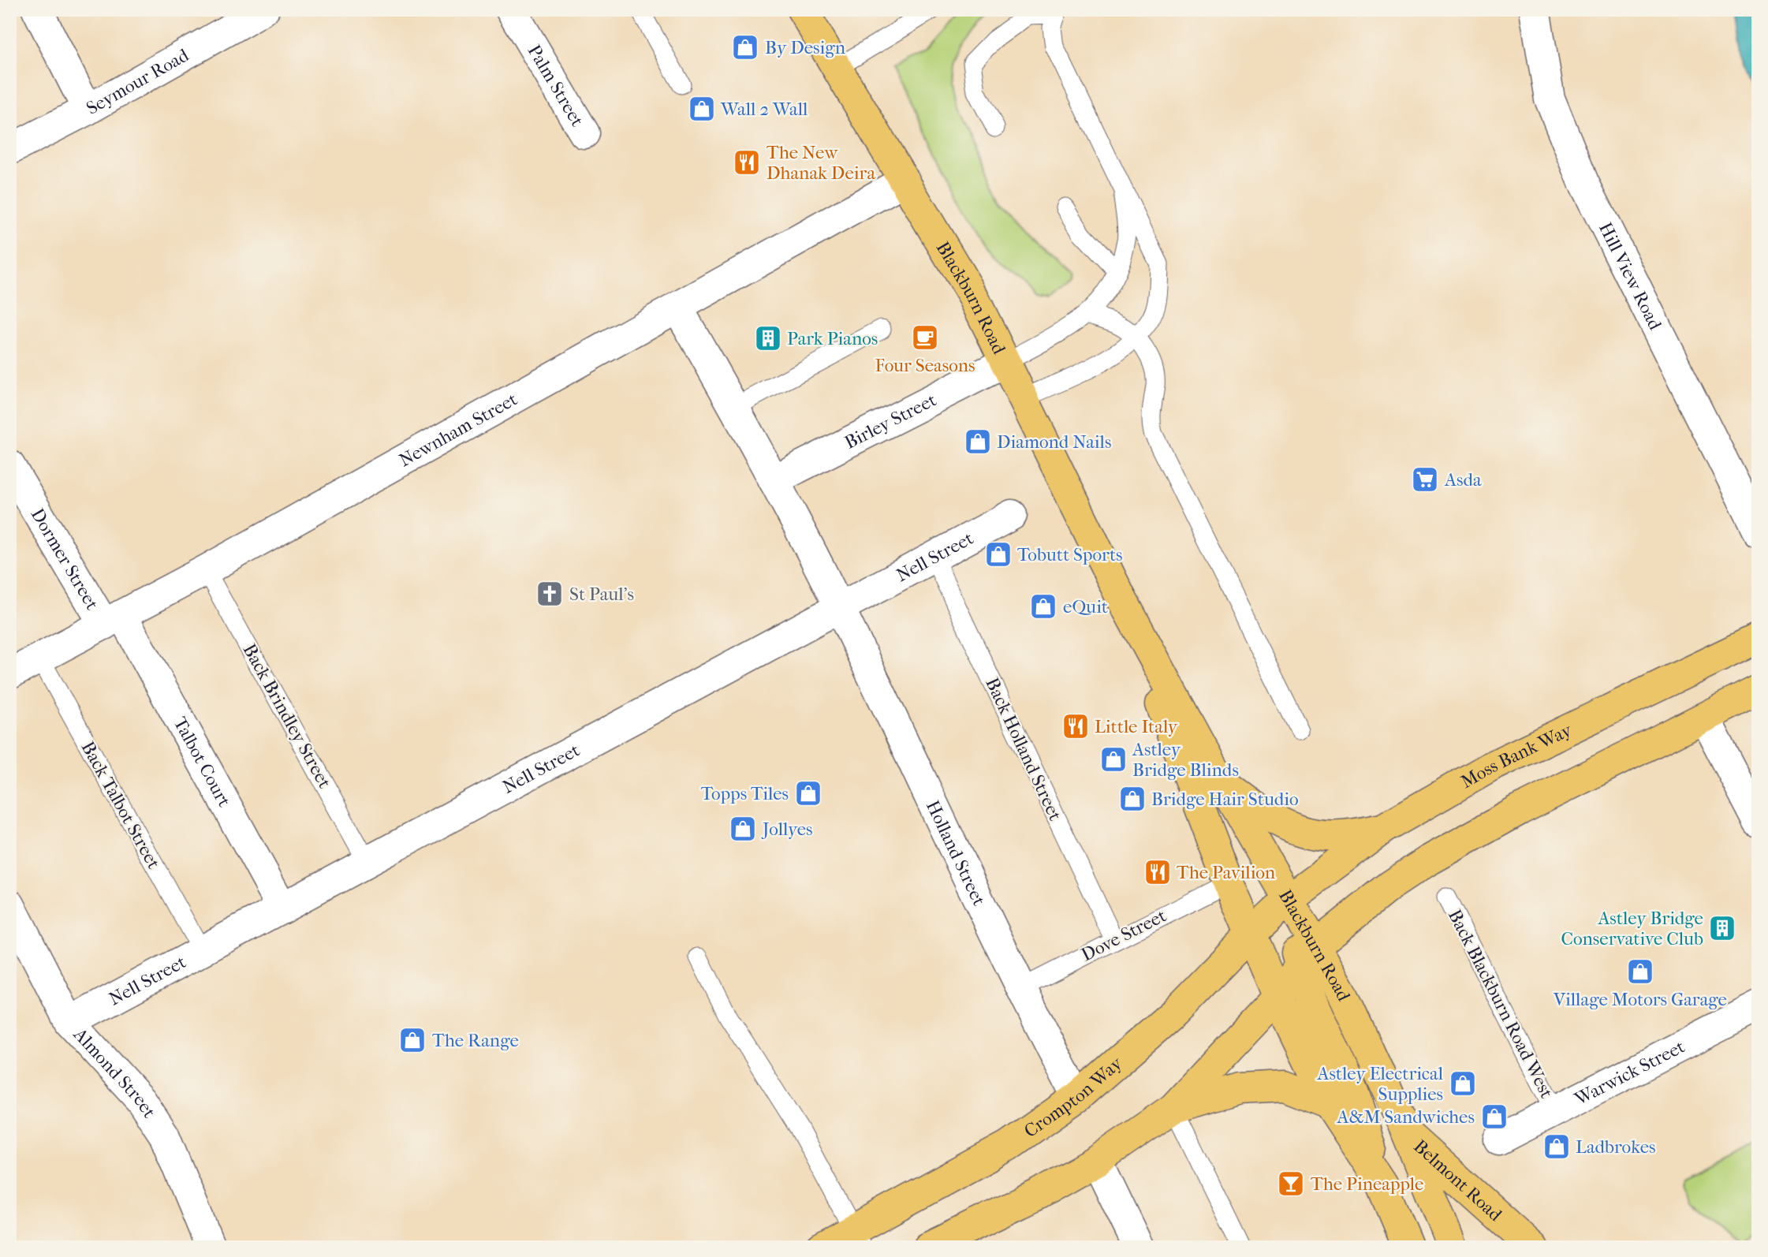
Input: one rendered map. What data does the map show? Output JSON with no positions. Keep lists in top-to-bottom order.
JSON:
{
  "streets": {
    "main road": [
      "Blackburn Road",
      "Moss Bank Way",
      "Crompton Way",
      "Belmont Road"
    ],
    "street": [
      "Seymour Road",
      "Palm Street",
      "Hill View Road",
      "Birley Street",
      "Newnham Street",
      "Nell Street",
      "Dormer Street",
      "Talbot Court",
      "Holland Street",
      "Warwick Street",
      "Almond Street"
    ],
    "lane": [
      "Back Brindley Street",
      "Back Holland Street",
      "Back Talbot Street",
      "Dove Street",
      "Back Blackburn Road West"
    ]
  },
  "crossings": [
    ["Blackburn Road", "Birley Street"],
    ["Blackburn Road", "Newnham Street"],
    ["Blackburn Road", "Moss Bank Way"],
    ["Blackburn Road", "Dove Street"],
    ["Blackburn Road", "Crompton Way"],
    ["Blackburn Road", "Belmont Road"],
    ["Birley Street", "Holland Street"],
    ["Newnham Street", "Dormer Street"],
    ["Newnham Street", "Back Brindley Street"],
    ["Newnham Street", "Talbot Court"],
    ["Newnham Street", "Back Talbot Street"],
    ["Newnham Street", "Holland Street"],
    ["Nell Street", "Back Brindley Street"],
    ["Nell Street", "Back Holland Street"],
    ["Nell Street", "Talbot Court"],
    ["Nell Street", "Back Talbot Street"],
    ["Nell Street", "Holland Street"],
    ["Nell Street", "Almond Street"],
    ["Dormer Street", "Talbot Court"],
    ["Back Holland Street", "Dove Street"],
    ["Moss Bank Way", "Crompton Way"],
    ["Holland Street", "Dove Street"],
    ["Holland Street", "Crompton Way"],
    ["Back Blackburn Road West", "Warwick Street"]
  ],
  "places": {
    "shop": [
      "By Design",
      "Wall 2 Wall",
      "Diamond Nails",
      "Tobutt Sports",
      "eQuit",
      "Astley Bridge Blinds",
      "Topps Tiles",
      "Bridge Hair Studio",
      "Jollyes",
      "Village Motors Garage",
      "The Range",
      "Astley Electrical Supplies",
      "A&M Sandwiches",
      "Ladbrokes"
    ],
    "restaurant": ["The New Dhanak Deira", "Little Italy", "The Pavilion"],
    "cafe": ["Four Seasons"],
    "building": ["Park Pianos", "Astley Bridge Conservative Club"],
    "supermarket": ["Asda"],
    "church": ["St Paul's"],
    "bar": ["The Pineapple"]
  }
}
